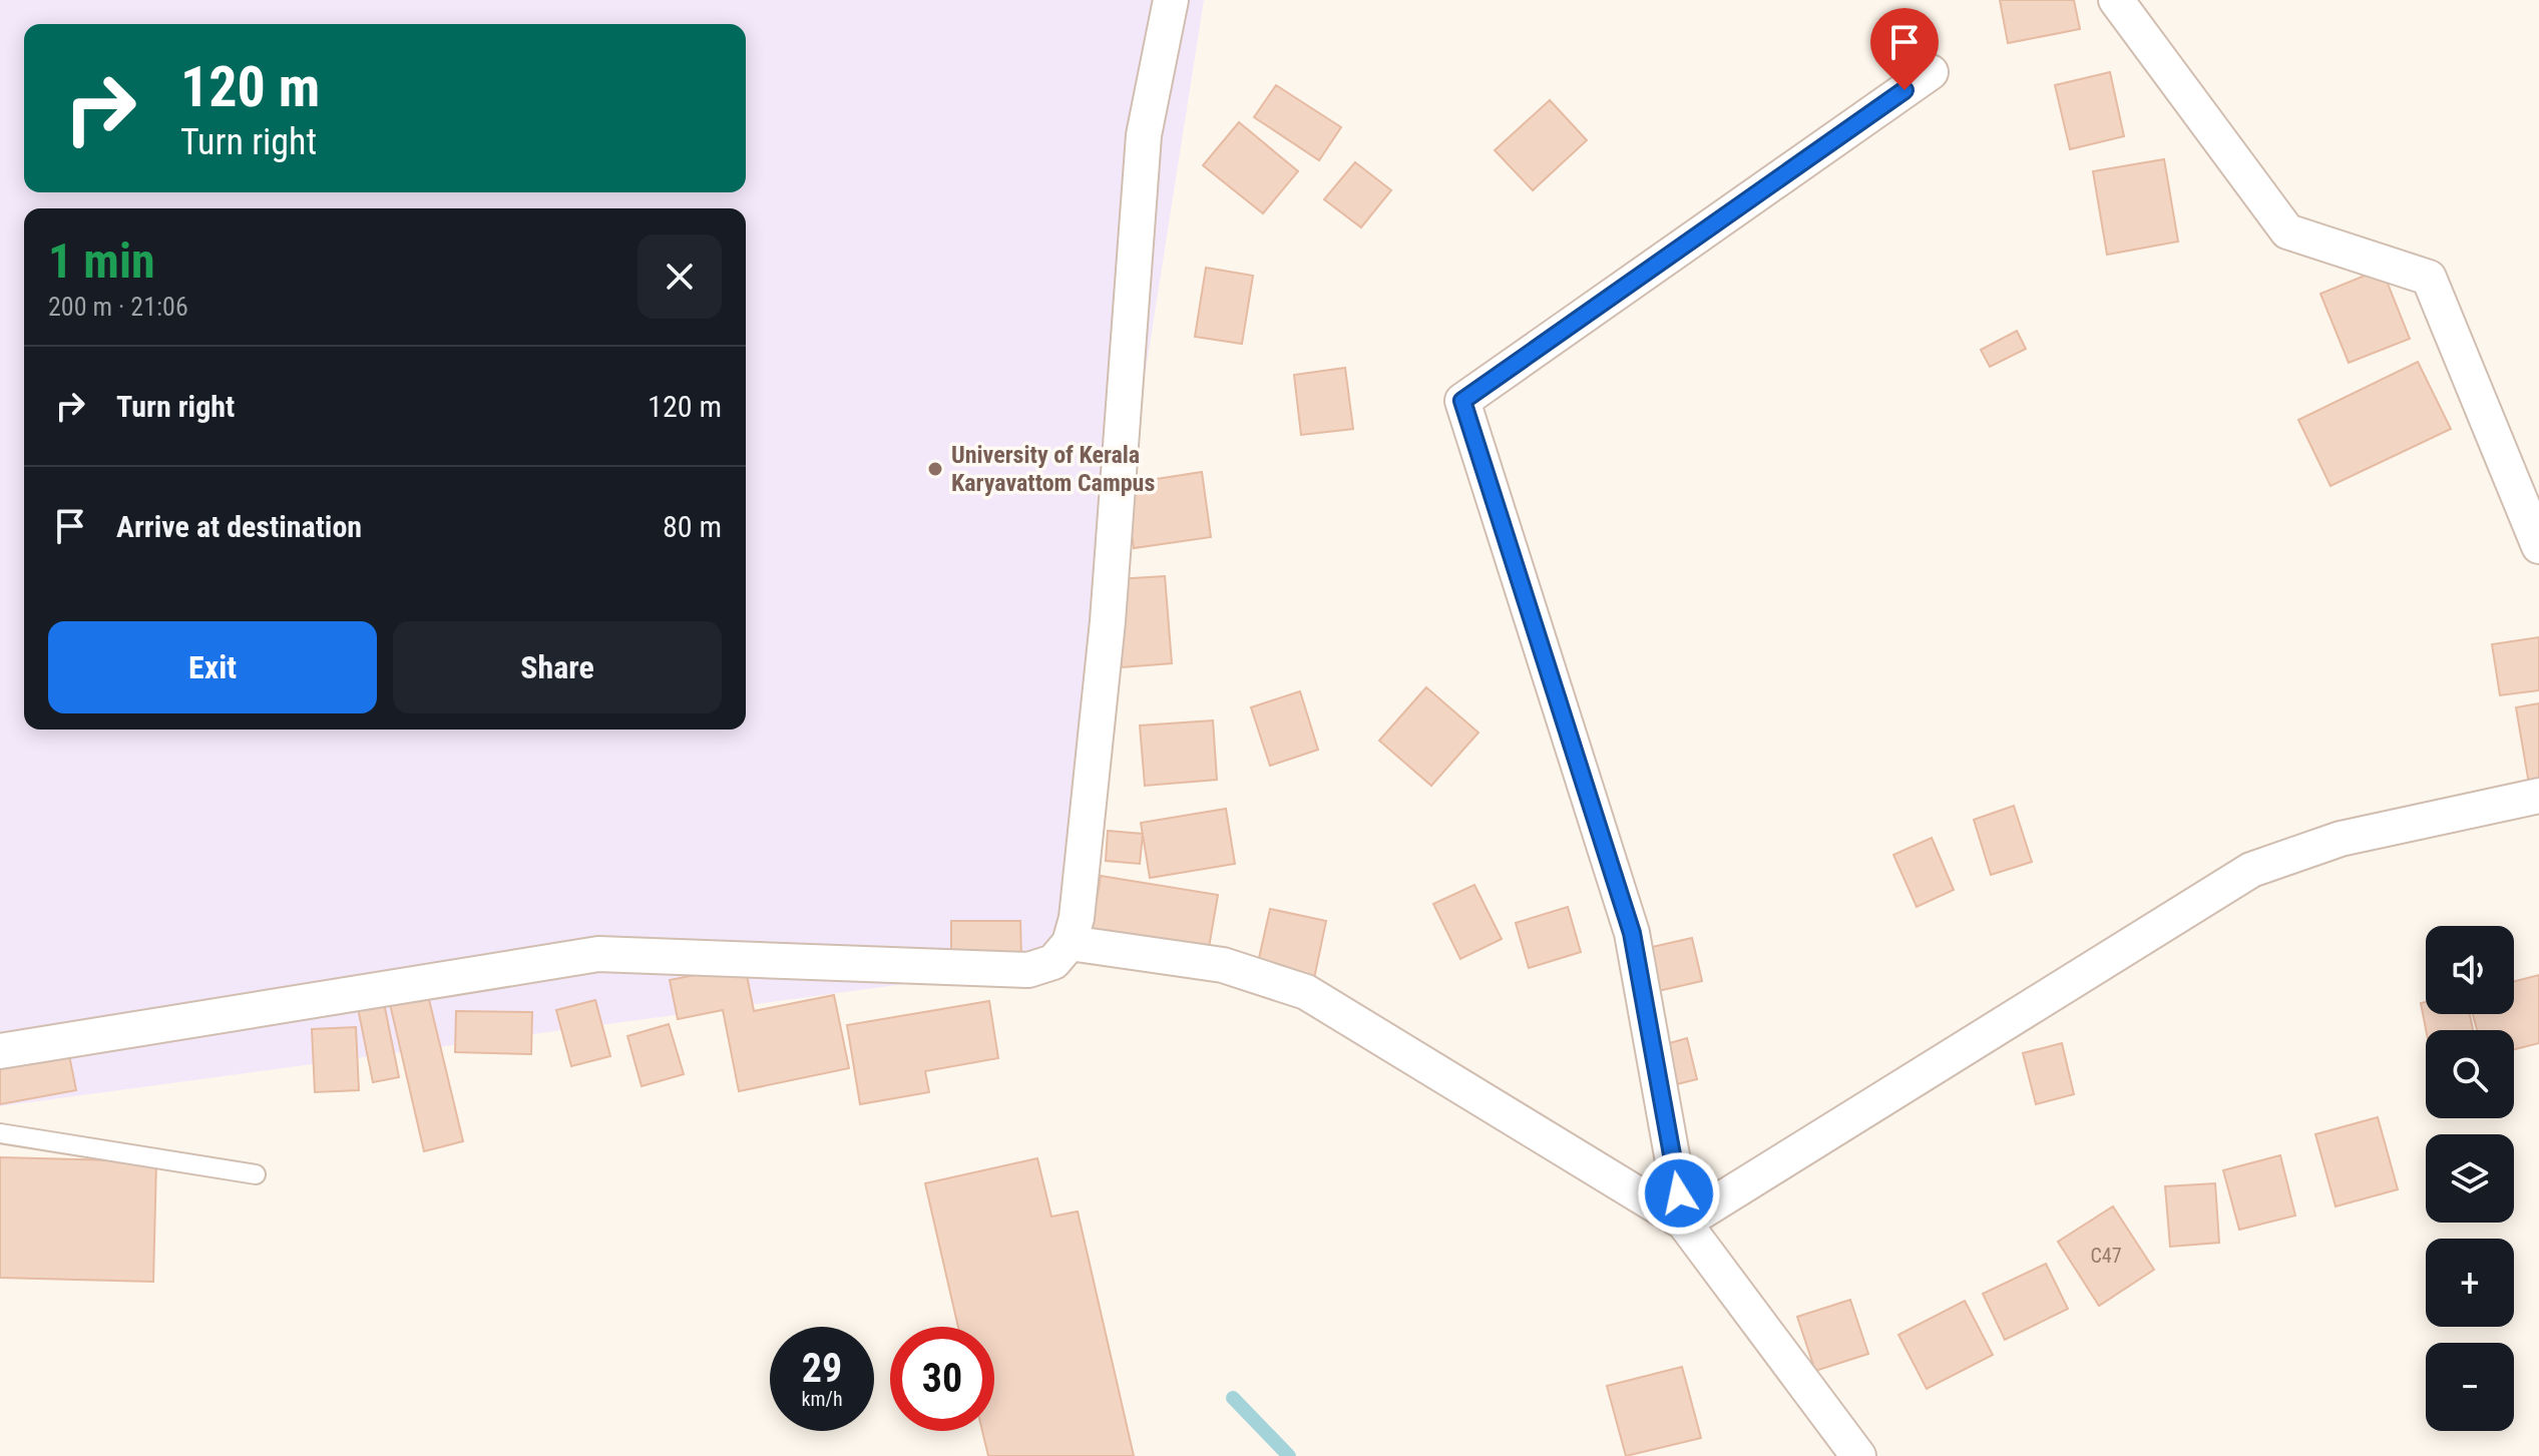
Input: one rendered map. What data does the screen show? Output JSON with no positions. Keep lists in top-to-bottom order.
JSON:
{
  "places": ["University of Kerala Karyavattom Campus"],
  "house_numbers": ["C47"],
  "page": {
    "turn": ["120 m", "Turn right"],
    "heading": ["1 min", "200 m · 21:06"],
    "list": [
      {
        "name": "Turn right",
        "value": "120 m"
      },
      {
        "name": "Arrive at destination",
        "value": "80 m"
      }
    ],
    "buttons": ["Exit", "Share"],
    "map_buttons": ["+", "−"],
    "speed": "29 km/h",
    "limit": "30"
  }
}
